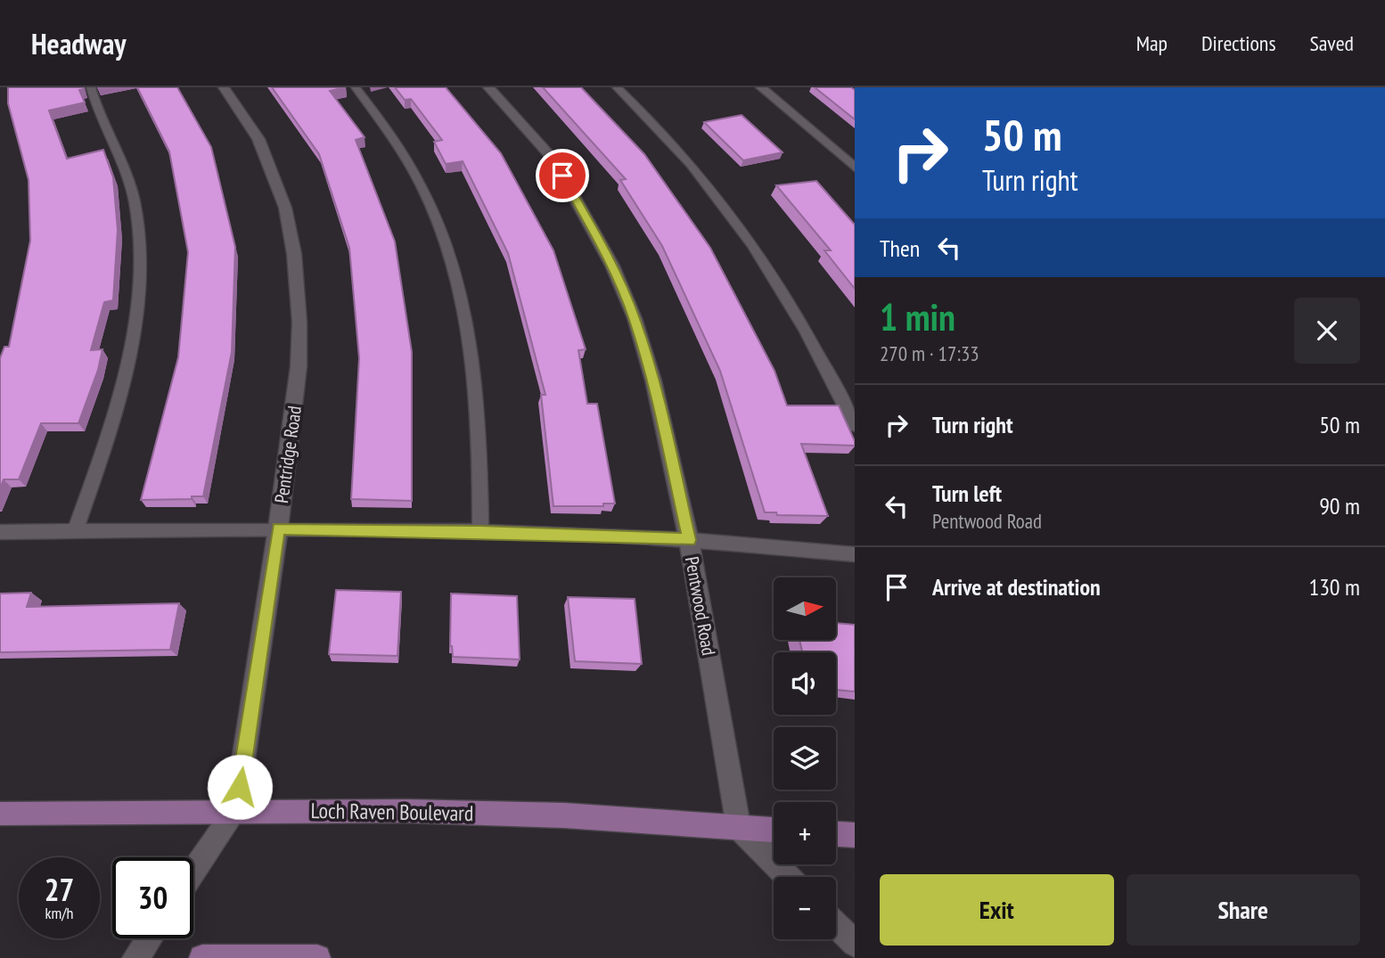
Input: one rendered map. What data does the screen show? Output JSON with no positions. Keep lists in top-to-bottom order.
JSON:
{
  "streets": {
    "main road": ["Loch Raven Boulevard"],
    "street": ["Pentridge Road", "Pentwood Road"]
  },
  "crossings": [
    ["Pentridge Road", "Loch Raven Boulevard"],
    ["Pentwood Road", "Loch Raven Boulevard"]
  ],
  "north": "right",
  "page": {
    "header": "Headway",
    "nav": ["Map", "Directions", "Saved"],
    "turn": ["50 m", "Turn right"],
    "then": "Then",
    "heading": ["1 min", "270 m · 17:33"],
    "list": [
      {
        "name": "Turn right",
        "value": "50 m"
      },
      {
        "name": "Turn left",
        "note": "Pentwood Road",
        "value": "90 m"
      },
      {
        "name": "Arrive at destination",
        "value": "130 m"
      }
    ],
    "map_buttons": ["+", "−"],
    "speed": "27 km/h",
    "limit": "30",
    "buttons": ["Exit", "Share"]
  }
}
